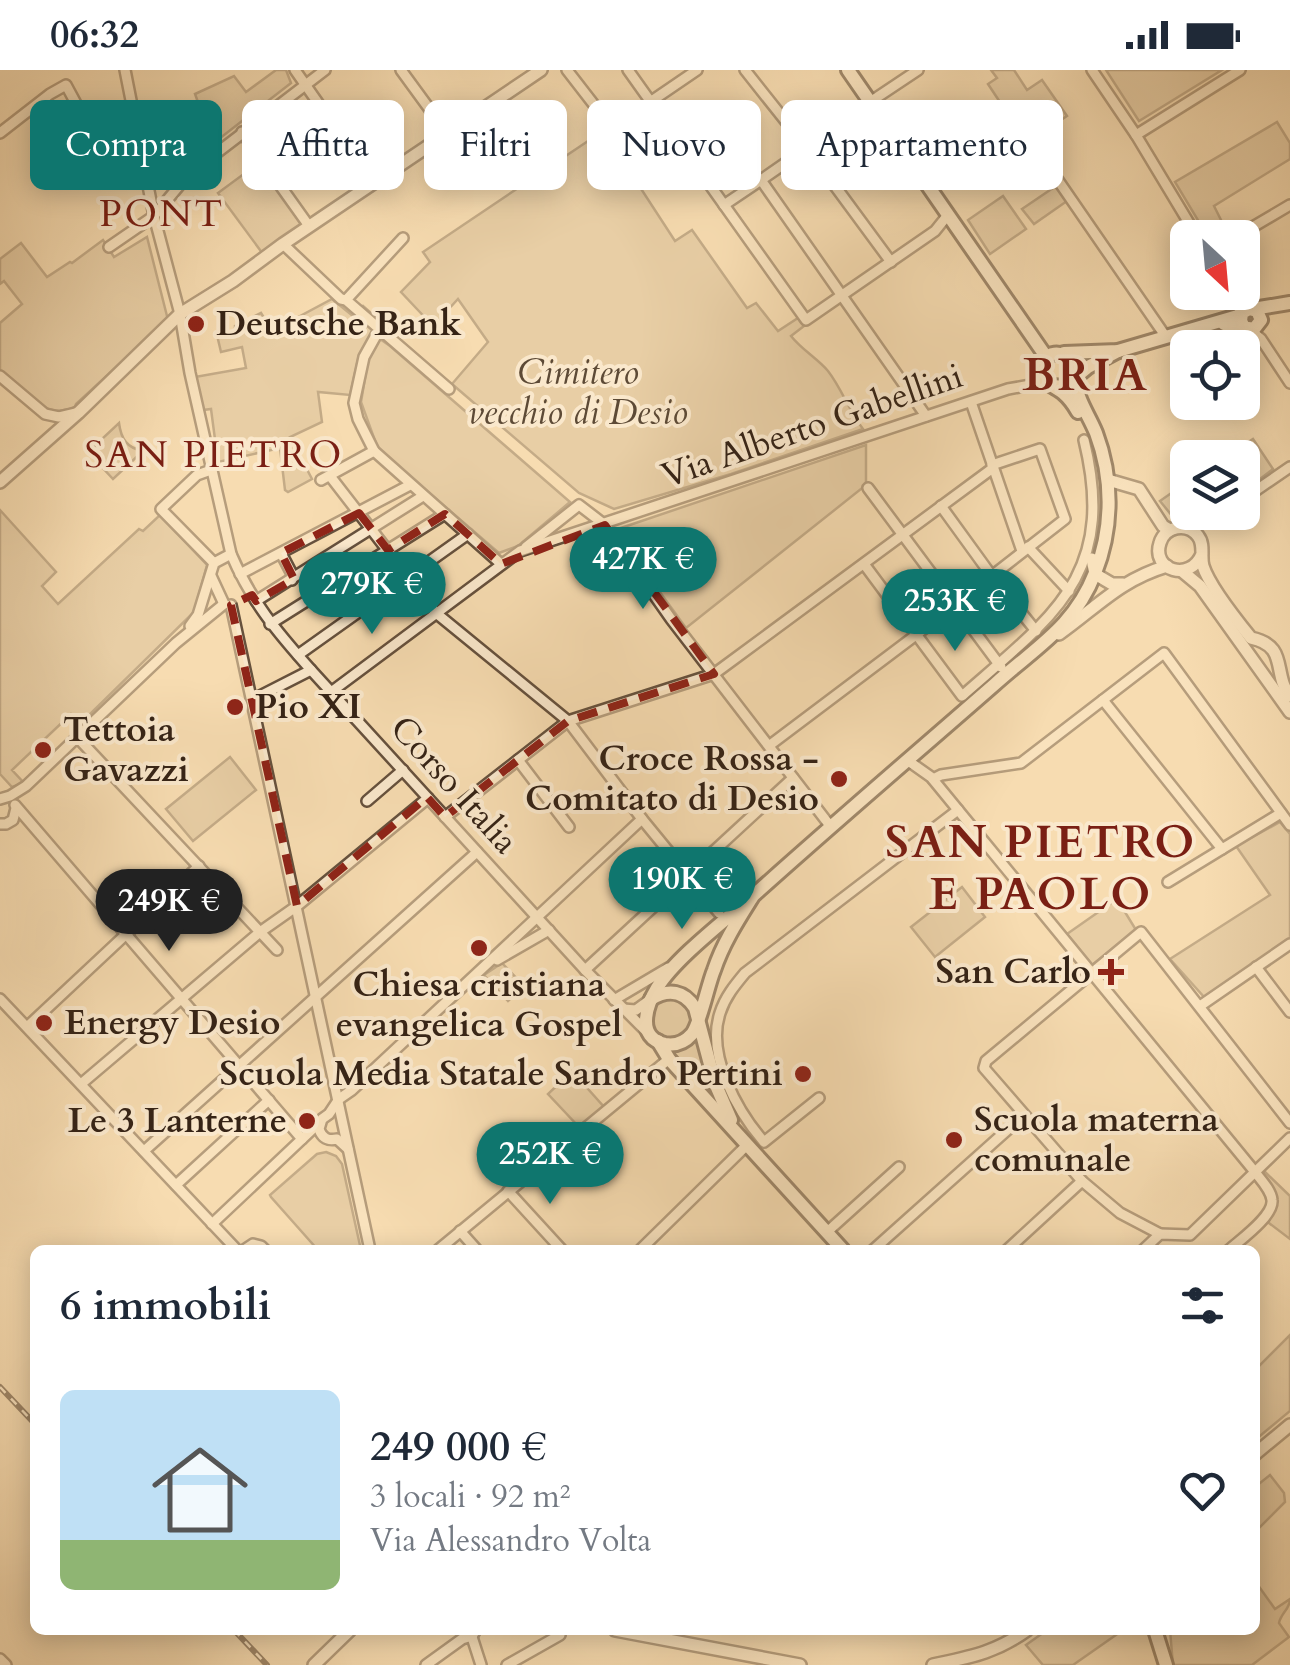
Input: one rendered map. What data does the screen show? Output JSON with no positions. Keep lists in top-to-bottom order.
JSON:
{
  "streets": {
    "street": ["Via Alberto Gabellini", "Corso Italia"]
  },
  "crossings": [
    ["Via Alberto Gabellini", "Corso Italia"]
  ],
  "districts": [
    "PONT",
    "BRIA",
    "SAN PIETRO",
    "SAN PIETRO E PAOLO"
  ],
  "parks": ["Cimitero vecchio di Desio"],
  "places": {
    "other": [
      "Deutsche Bank",
      "Pio XI",
      "Tettoia Gavazzi",
      "Croce Rossa - Comitato di Desio",
      "Chiesa cristiana evangelica Gospel",
      "Energy Desio",
      "Scuola Media Statale Sandro Pertini",
      "Le 3 Lanterne",
      "Scuola materna comunale"
    ],
    "health": ["San Carlo"]
  },
  "north": "bottom right",
  "page": {
    "status": "06:32",
    "chip": [
      "Compra",
      "Affitta",
      "Filtri",
      "Nuovo",
      "Appartamento"
    ],
    "price": [
      "427K €",
      "279K €",
      "253K €",
      "190K €",
      "249K €",
      "252K €"
    ],
    "heading": "6 immobili",
    "list": [
      {
        "name": "249 000 €",
        "note": "3 locali · 92 m² · Via Alessandro Volta"
      }
    ]
  }
}
